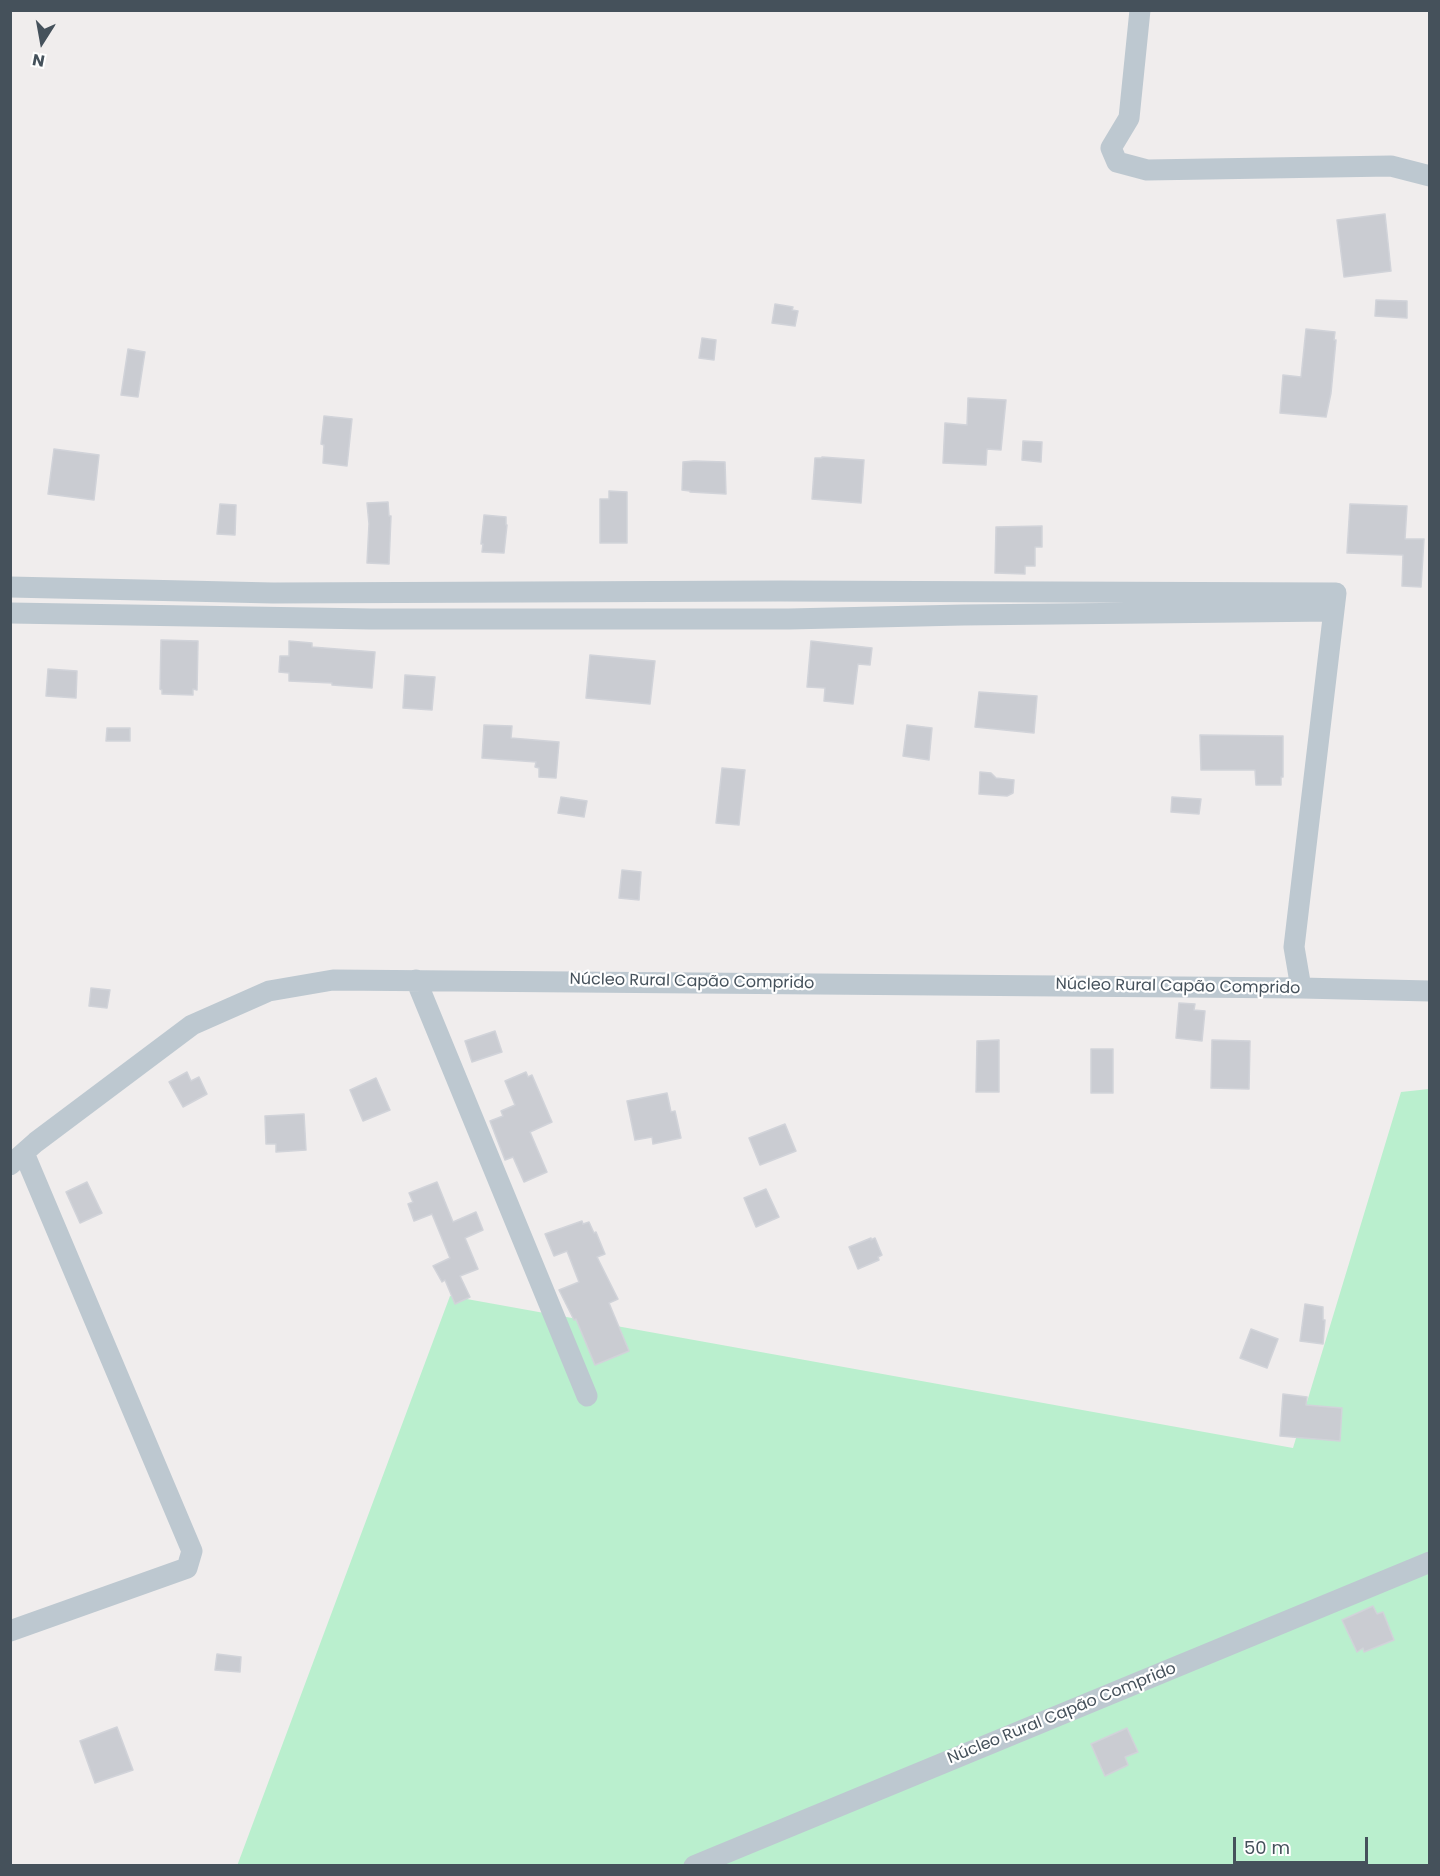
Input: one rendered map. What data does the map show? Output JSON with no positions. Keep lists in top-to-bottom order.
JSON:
{
  "streets": {
    "street": ["Núcleo Rural Capão Comprido"]
  },
  "scale_bar": "50 m",
  "north": "bottom"
}
